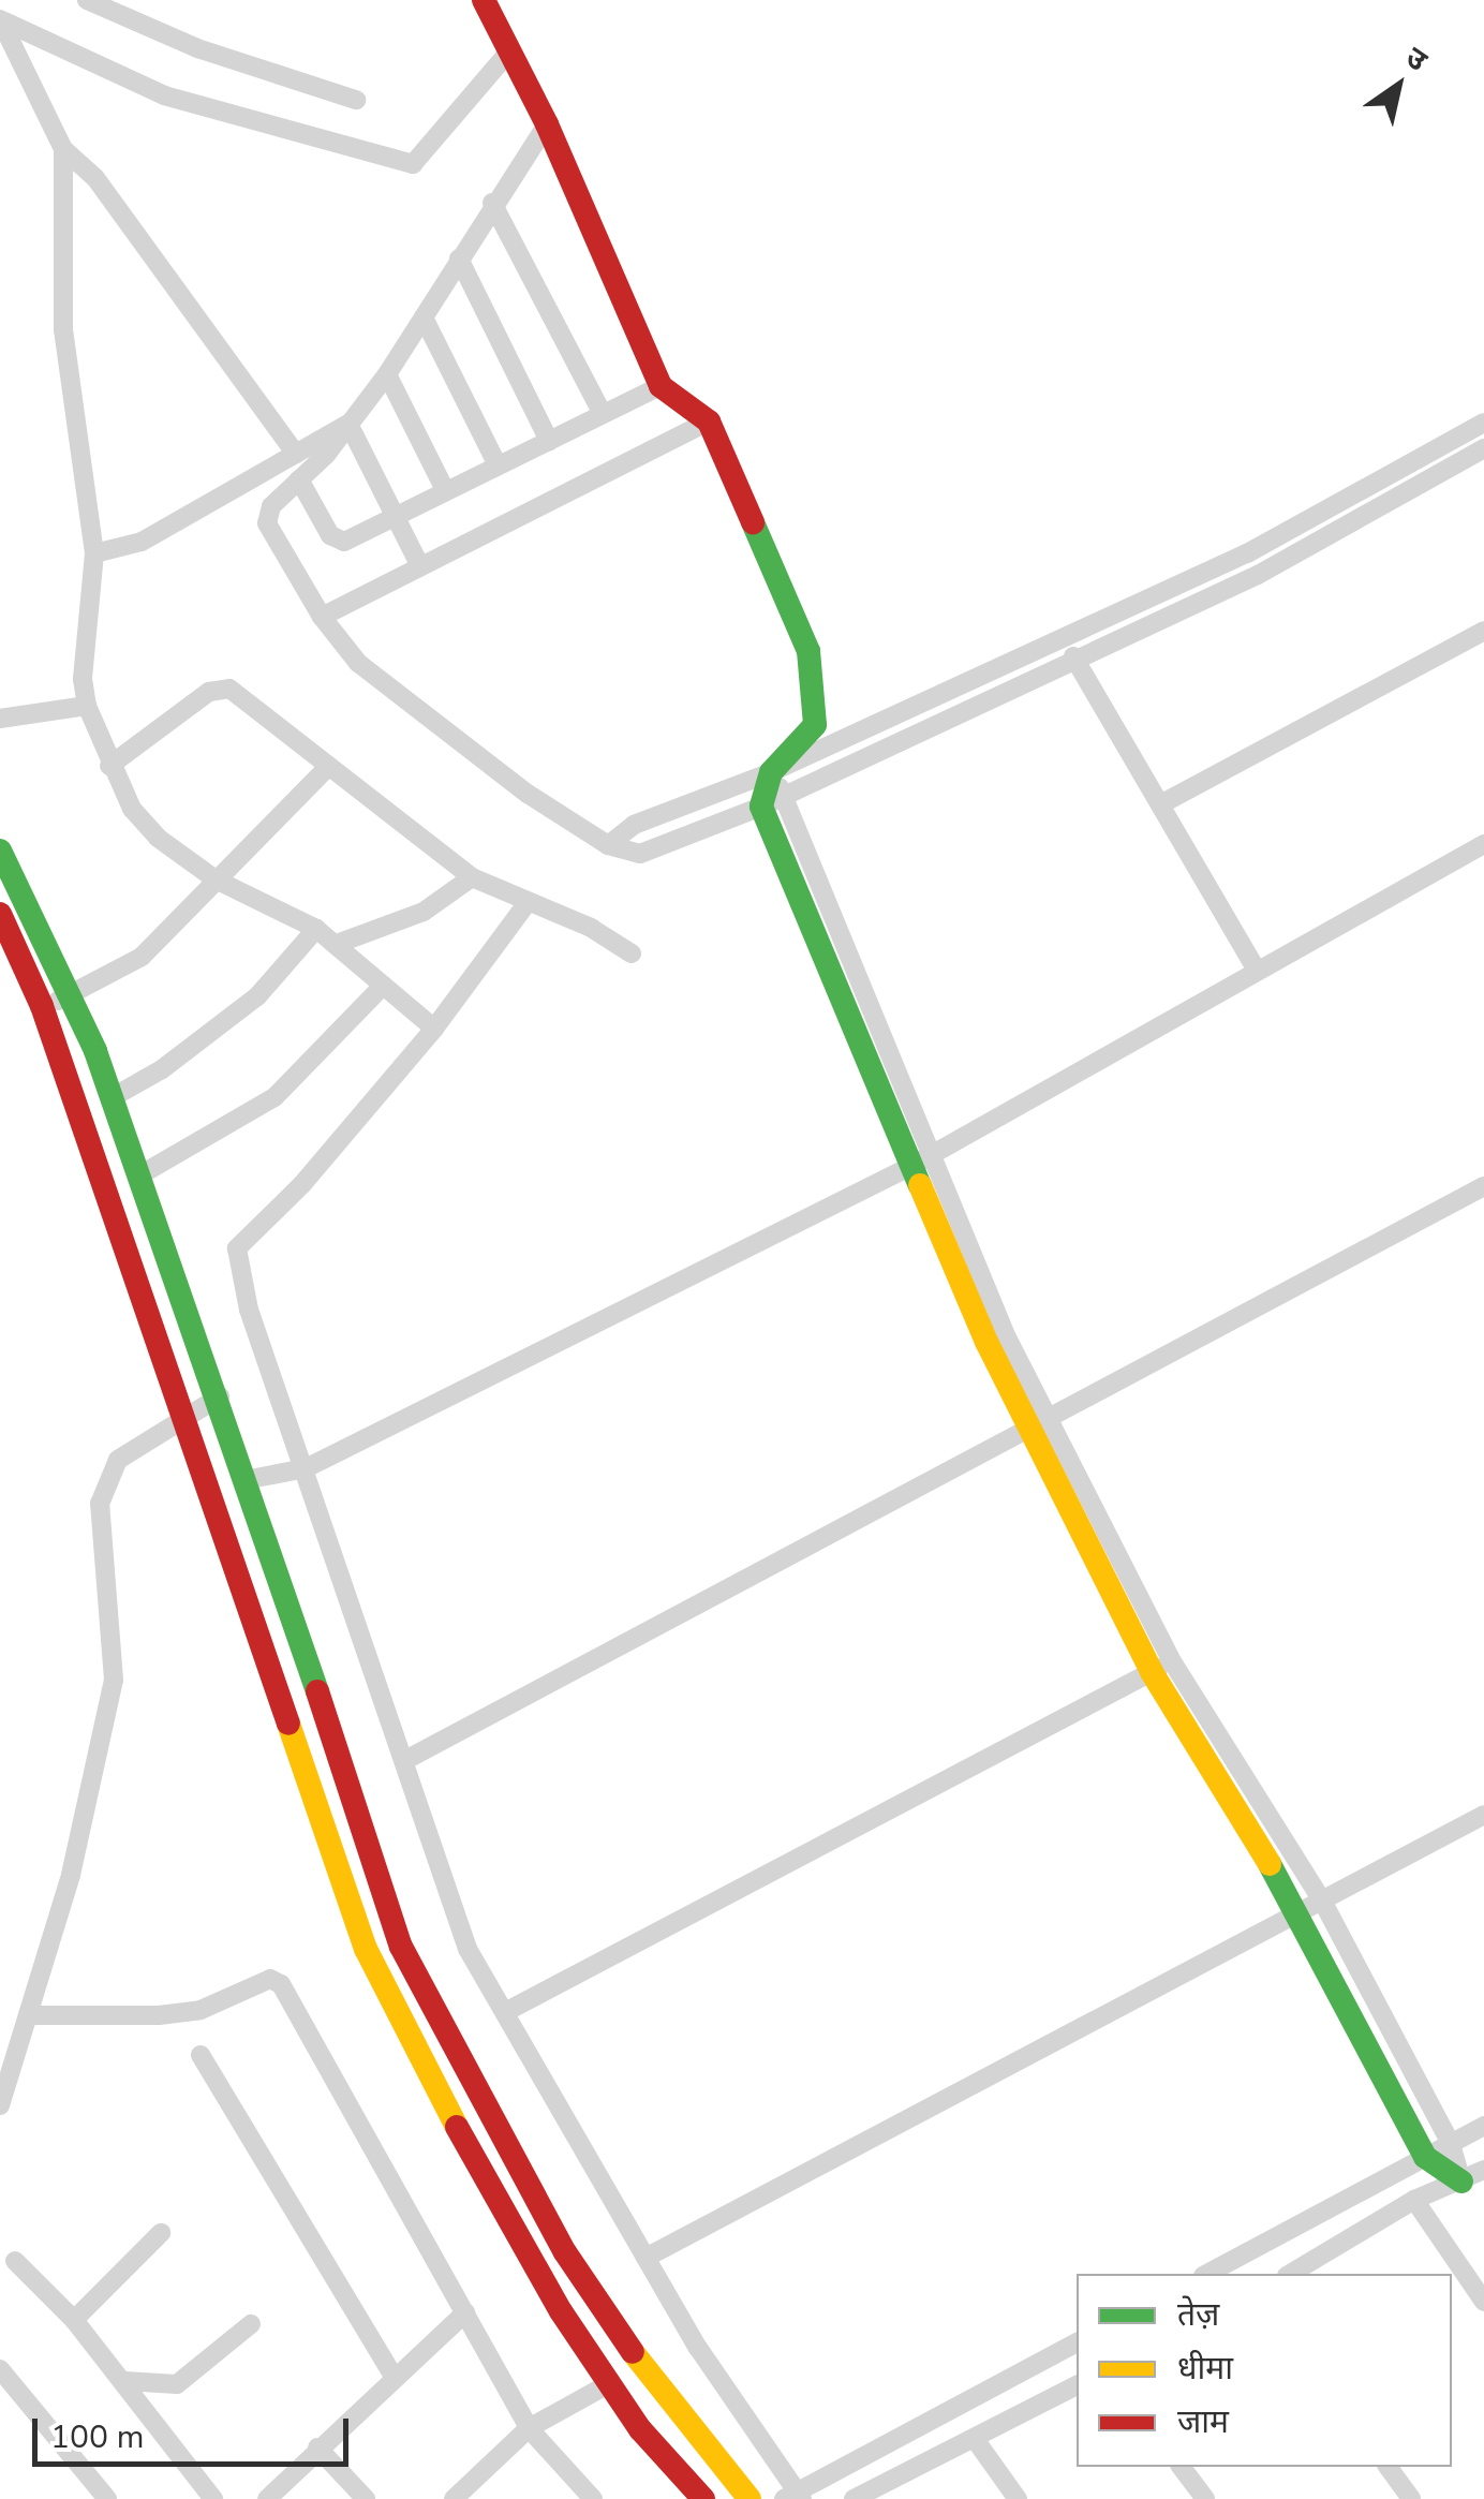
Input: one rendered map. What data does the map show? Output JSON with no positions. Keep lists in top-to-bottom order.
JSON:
{
  "legend": ["तेज़", "धीमा", "जाम"],
  "scale_bar": "100 m",
  "north": "top right"
}
